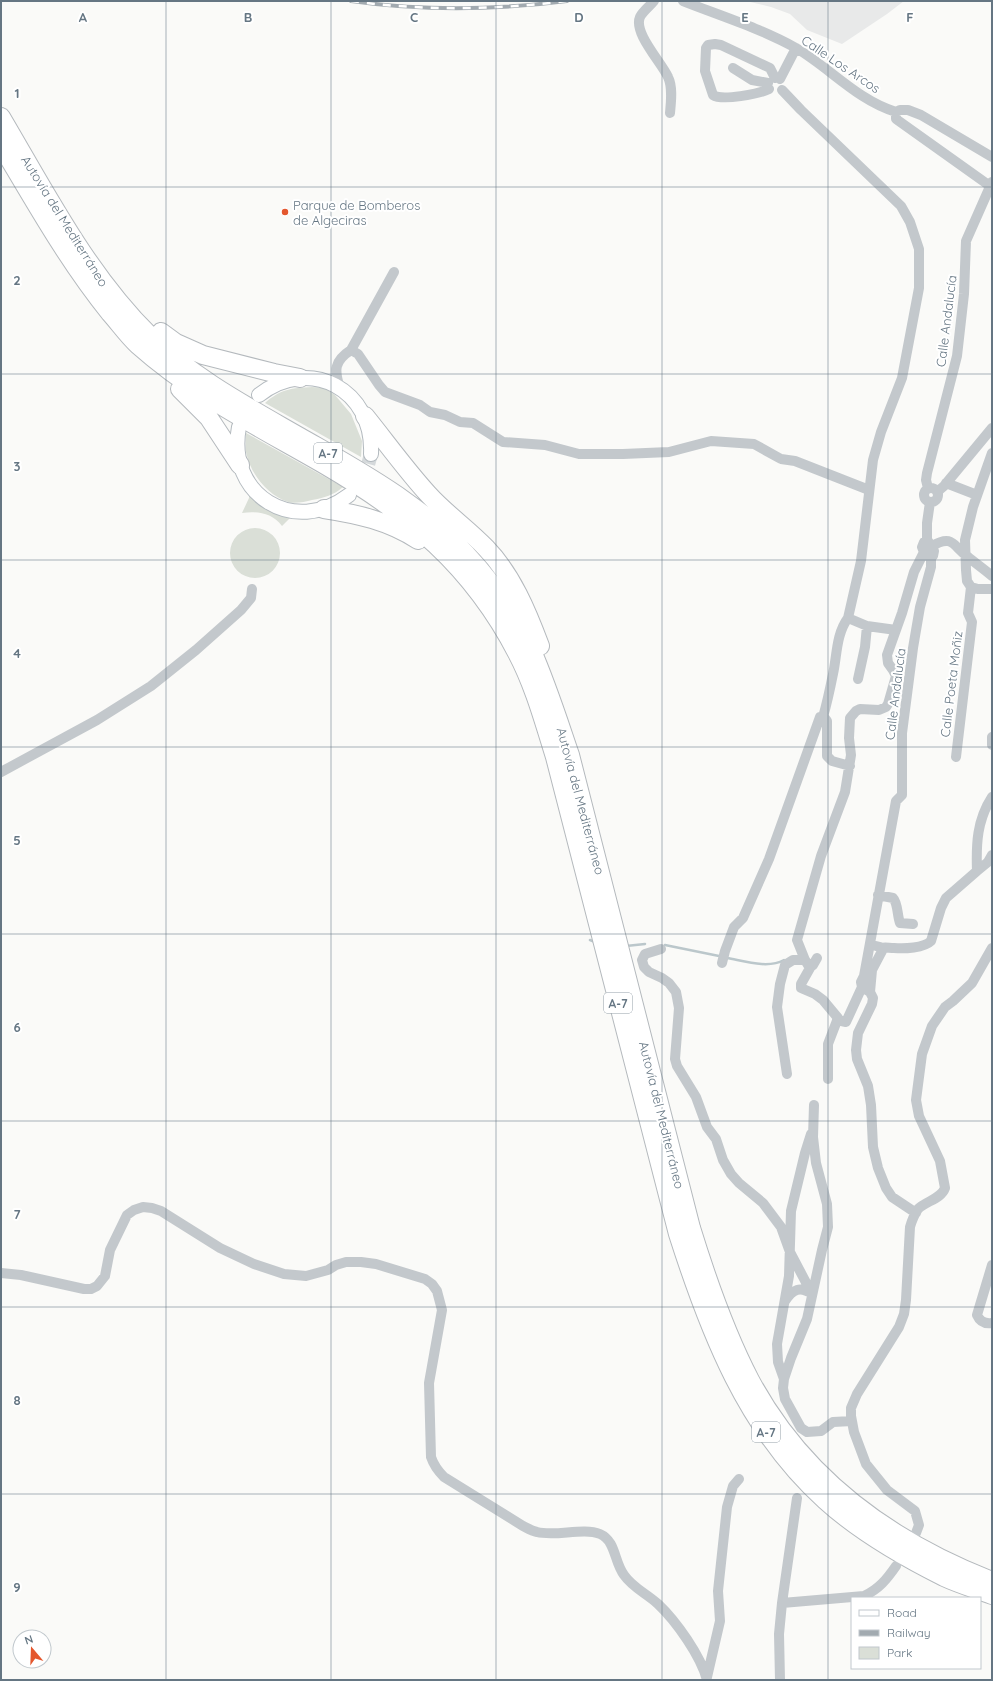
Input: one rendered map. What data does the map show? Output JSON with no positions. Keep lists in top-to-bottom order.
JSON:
{
  "streets": {
    "highway": ["Autovía del Mediterráneo", "A-7"],
    "street": ["Calle Los Arcos", "Calle Andalucía", "Calle Poeta Moñiz"]
  },
  "places": ["Parque de Bomberos de Algeciras"],
  "legend": ["Road", "Railway", "Park"],
  "north": "top",
  "grid": {
    "columns": [
      "A",
      "B",
      "C",
      "D",
      "E",
      "F"
    ],
    "rows": [
      "1",
      "2",
      "3",
      "4",
      "5",
      "6",
      "7",
      "8",
      "9"
    ]
  }
}
